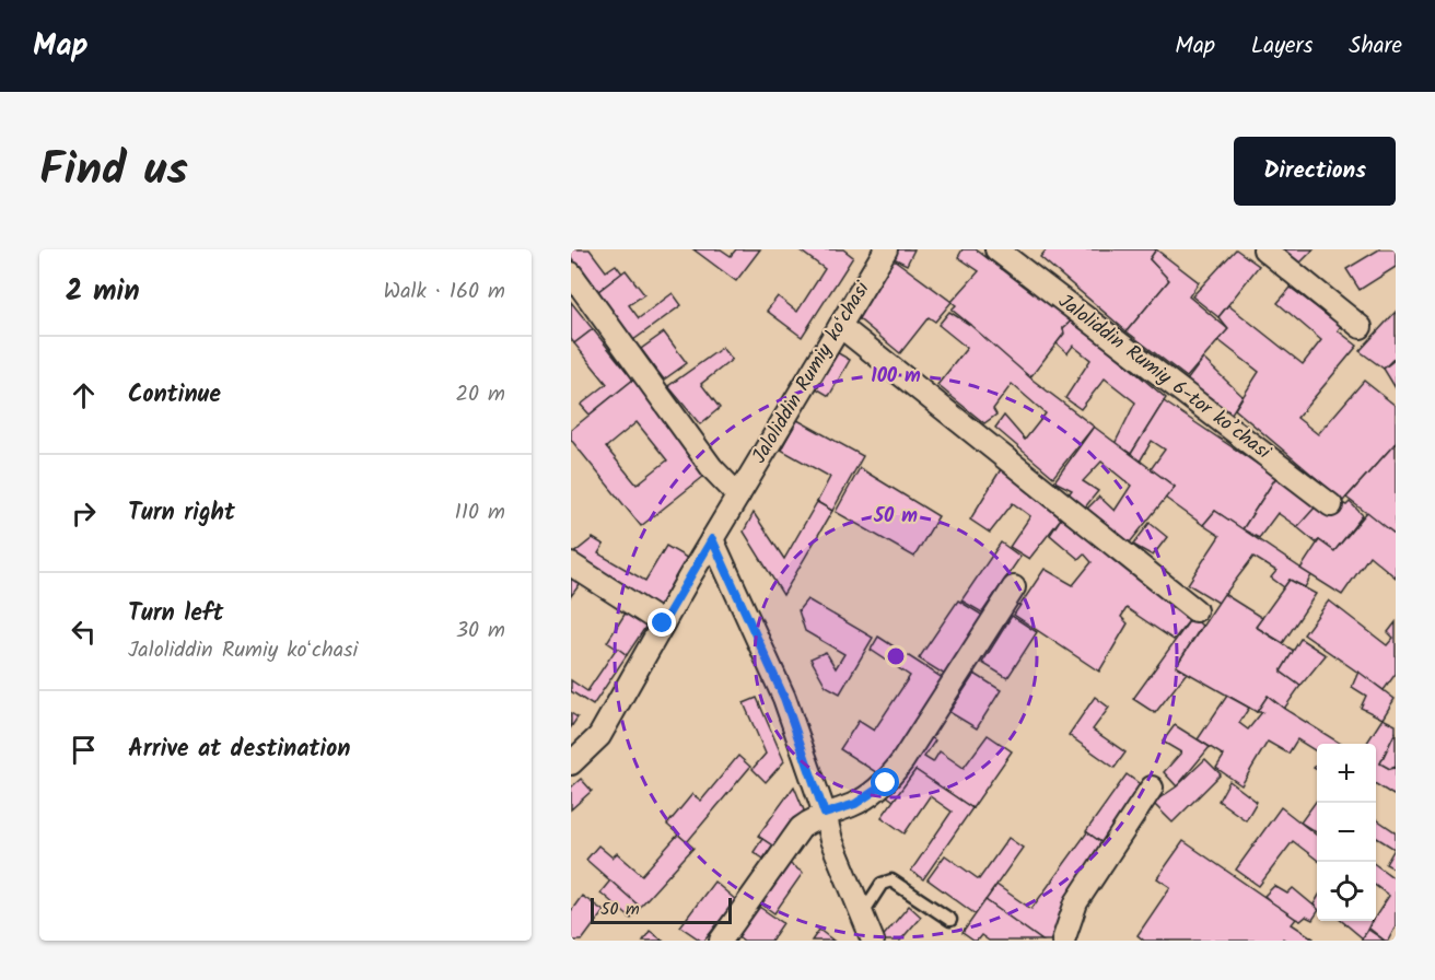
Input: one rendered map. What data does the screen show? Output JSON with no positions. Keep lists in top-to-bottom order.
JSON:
{
  "streets": {
    "street": ["Jaloliddin Rumiy koʻchasi", "Jaloliddin Rumiy 6-tor koʼchasi"]
  },
  "scale_bar": "50 m",
  "page": {
    "header": "Map",
    "nav": ["Map", "Layers", "Share"],
    "title": "Find us",
    "buttons": "Directions",
    "heading": ["2 min", "Walk · 160 m"],
    "list": [
      ["Continue", "20 m"],
      ["Turn right", "110 m"],
      ["Turn left", "Jaloliddin Rumiy koʻchasi", "30 m"],
      "Arrive at destination"
    ],
    "map_buttons": ["+", "−"],
    "scale": "50 m"
  },
  "rings": ["100 m", "50 m"]
}
